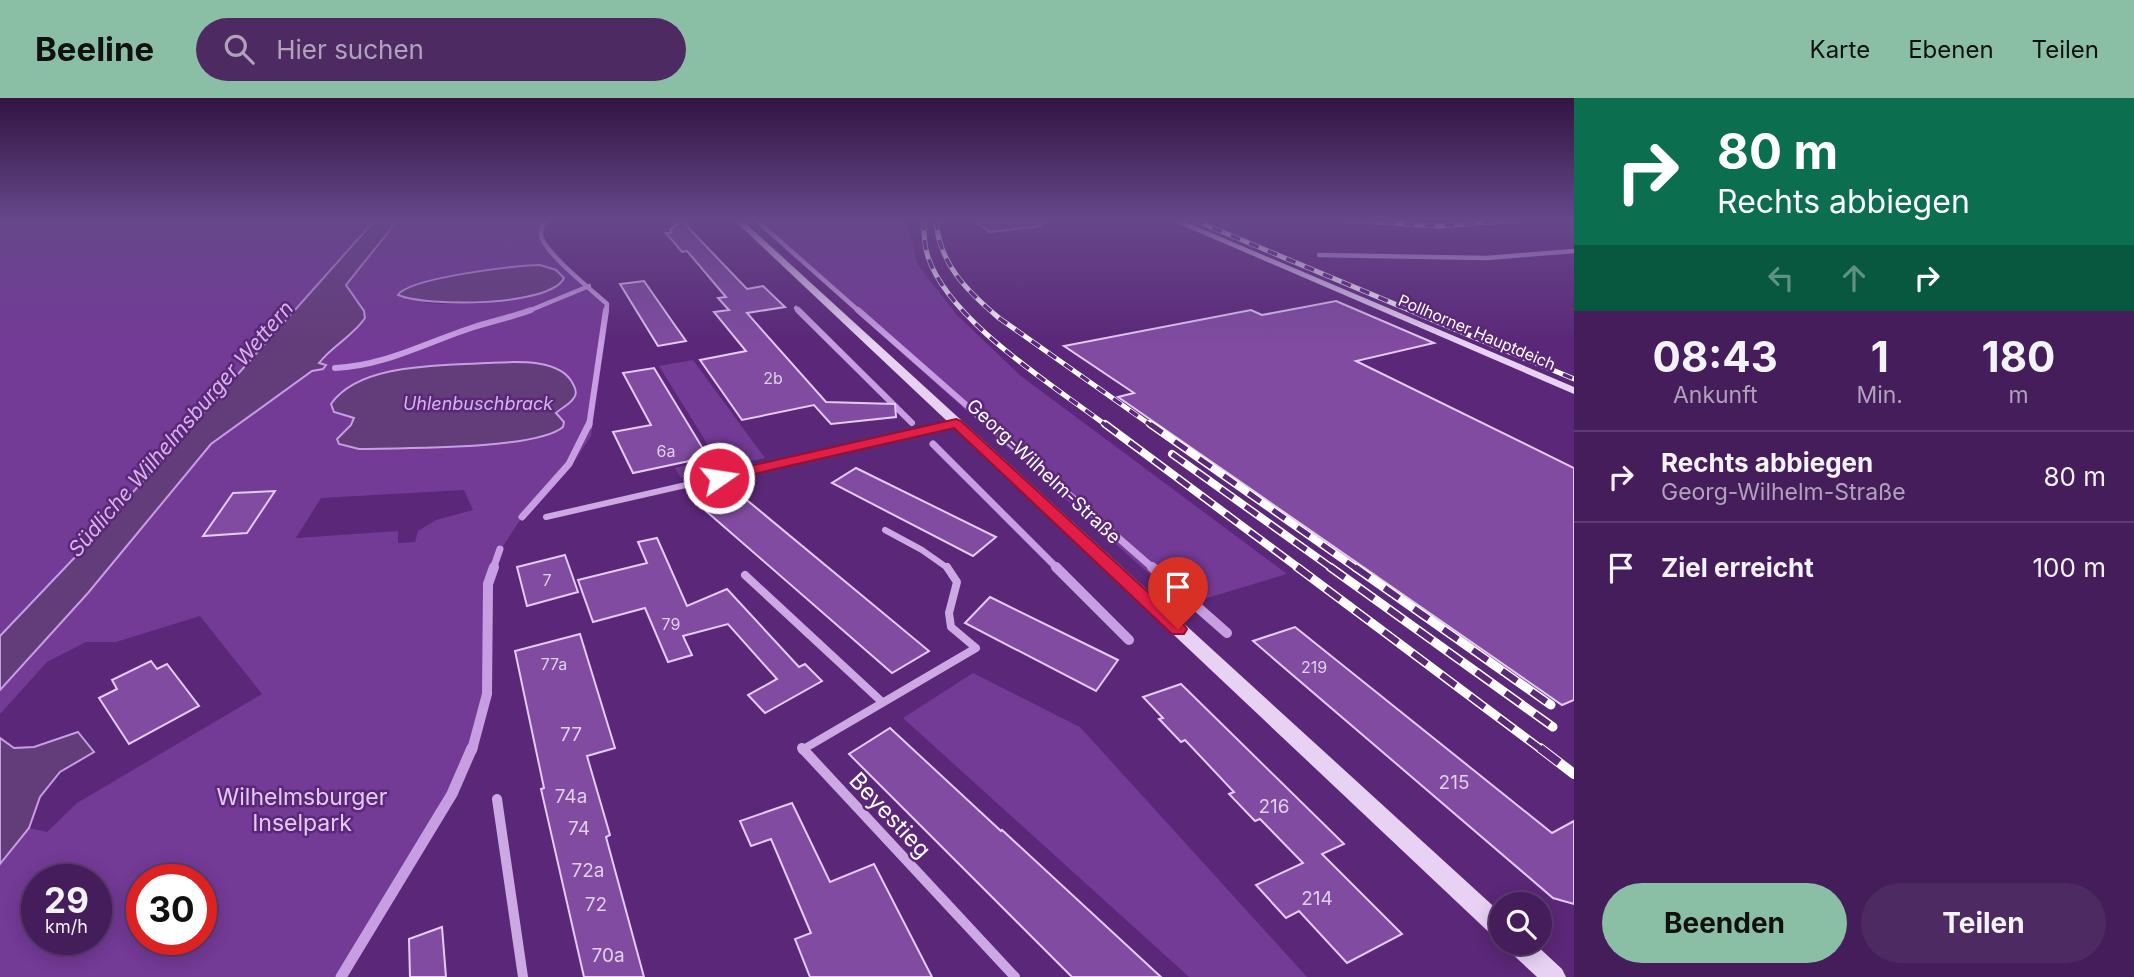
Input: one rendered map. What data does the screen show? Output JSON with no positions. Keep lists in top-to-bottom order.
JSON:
{
  "streets": {
    "main road": ["Pollhorner Hauptdeich", "Georg-Wilhelm-Straße"],
    "street": ["Beyestieg"]
  },
  "water": ["Uhlenbuschbrack", "Südliche Wilhelmsburger Wettern"],
  "parks": ["Wilhelmsburger Inselpark"],
  "house_numbers": [
    "2b",
    "6a",
    "7",
    "79",
    "77a",
    "219",
    "77",
    "215",
    "74a",
    "216",
    "74",
    "72a",
    "214",
    "72",
    "70a"
  ],
  "page": {
    "header": "Beeline",
    "search": "Hier suchen",
    "nav": ["Karte", "Ebenen", "Teilen"],
    "turn": ["80 m", "Rechts abbiegen"],
    "eta": [
      "08:43",
      "Ankunft",
      "1",
      "Min.",
      "180",
      "m"
    ],
    "list": [
      {
        "name": "Rechts abbiegen",
        "note": "Georg-Wilhelm-Straße",
        "value": "80 m"
      },
      {
        "name": "Ziel erreicht",
        "value": "100 m"
      }
    ],
    "speed": "29 km/h",
    "limit": "30",
    "buttons": ["Beenden", "Teilen"]
  }
}
